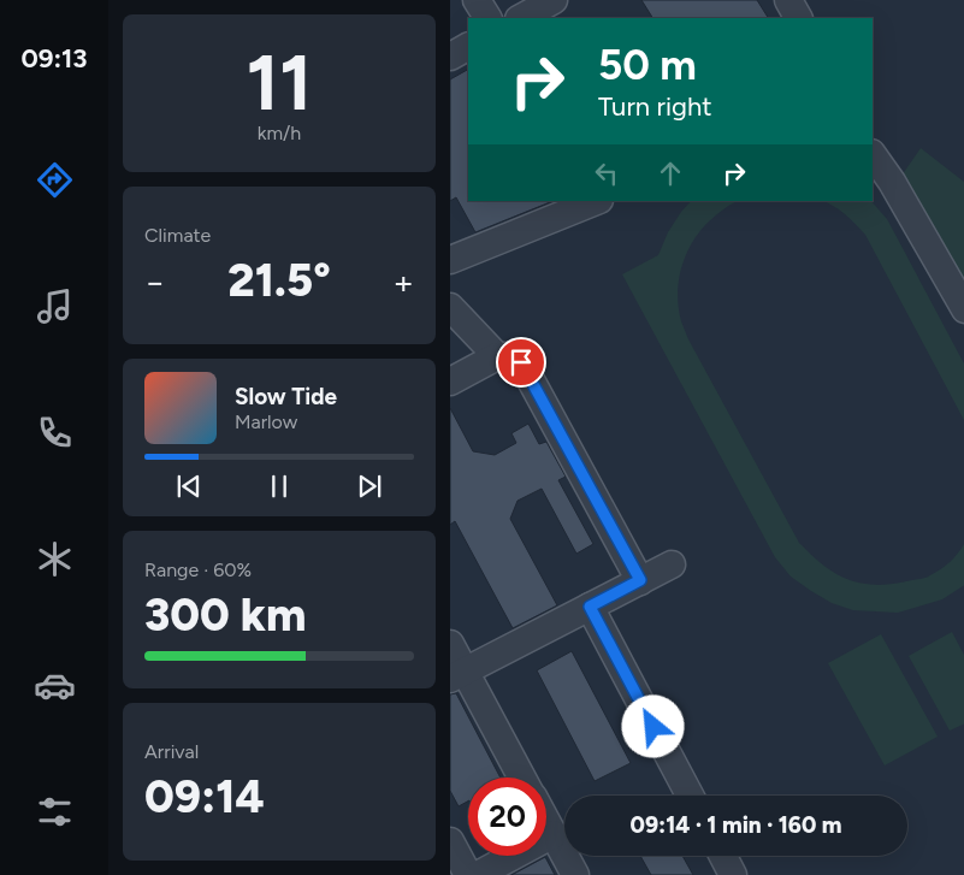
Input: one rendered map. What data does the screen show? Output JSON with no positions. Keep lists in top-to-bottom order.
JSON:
{
  "page": {
    "tabs": "09:13",
    "tile": [
      ["11", "km/h"],
      "Climate",
      ["Range · 60%", "300 km"],
      ["Arrival", "09:14"]
    ],
    "turn": ["50 m", "Turn right"],
    "heat": ["−", "21.5°", "+"],
    "song": ["Slow Tide", "Marlow"],
    "limit": "20",
    "trip": "09:14 · 1 min · 160 m"
  }
}
